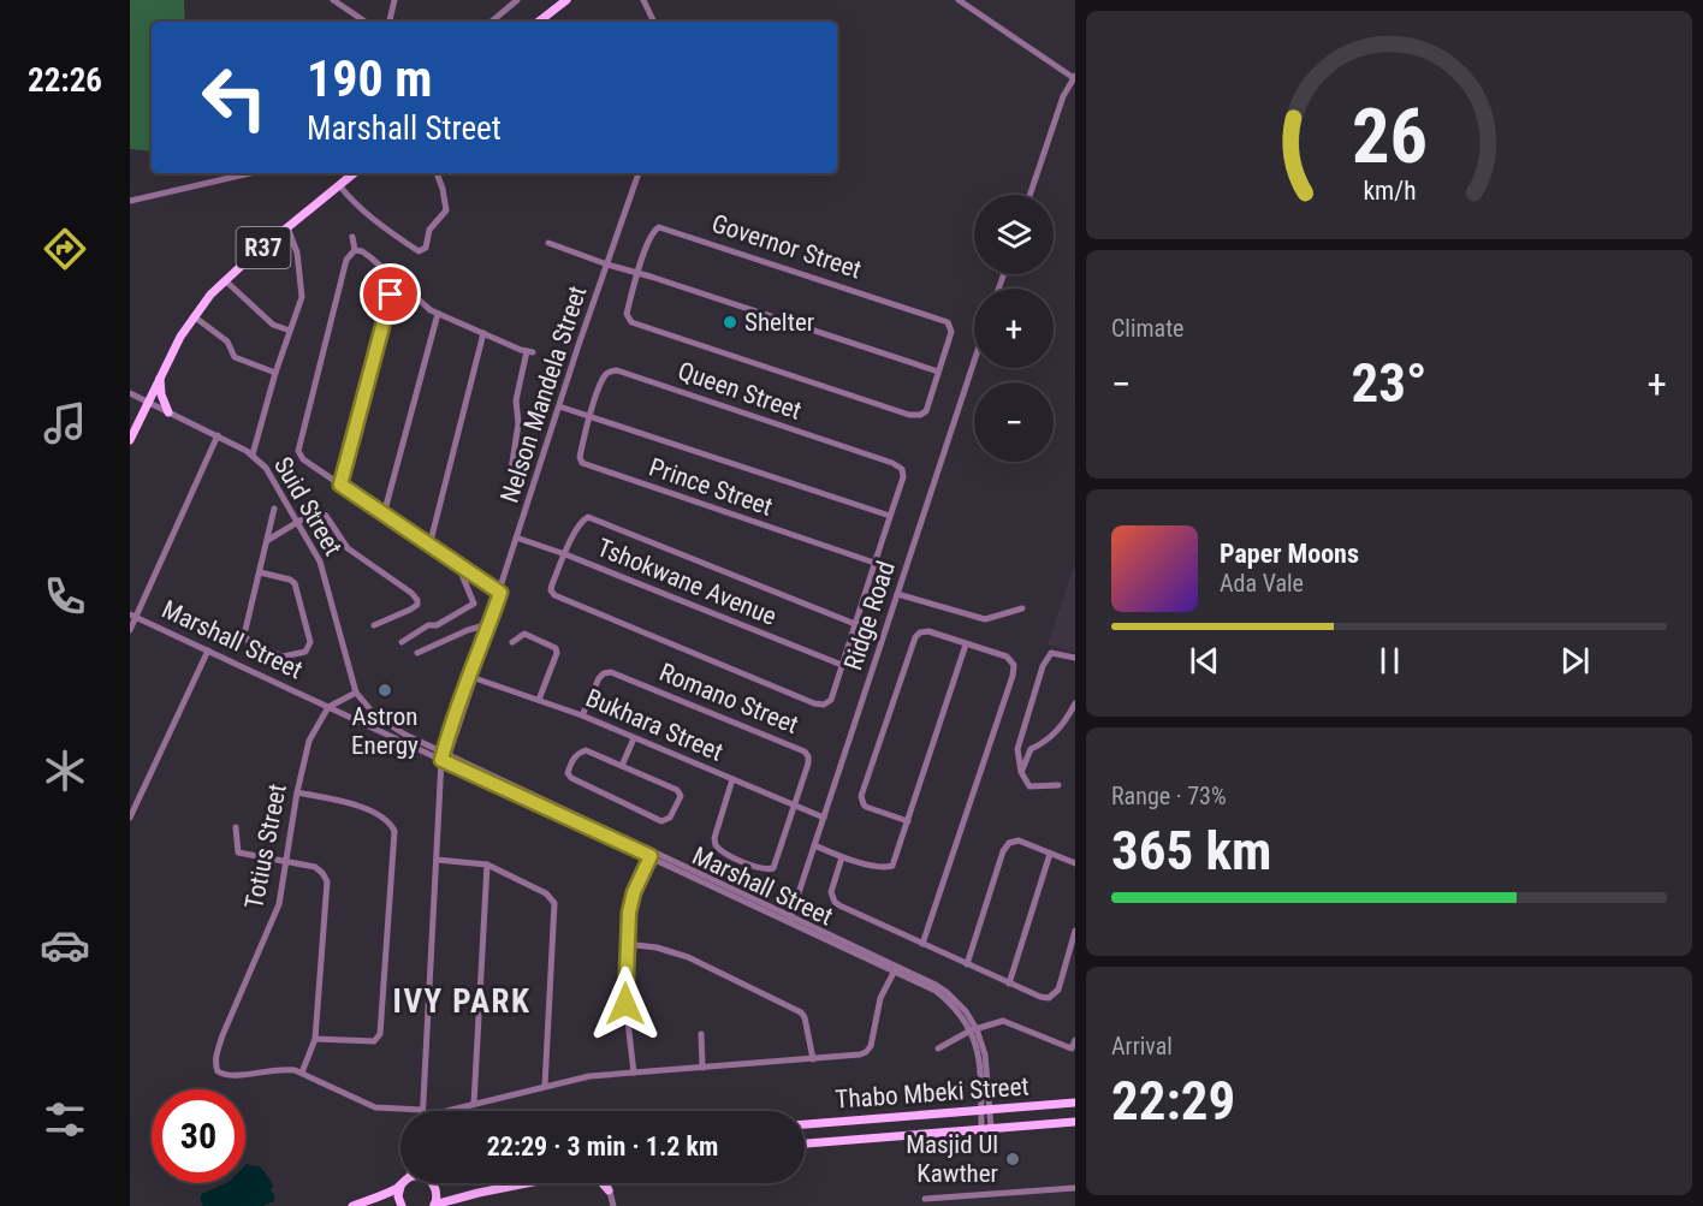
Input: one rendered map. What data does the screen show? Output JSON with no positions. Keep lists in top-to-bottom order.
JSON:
{
  "streets": {
    "main road": ["R37", "Thabo Mbeki Street"],
    "street": [
      "Governor Street",
      "Queen Street",
      "Nelson Mandela Street",
      "Prince Street",
      "Suid Street",
      "Tshokwane Avenue",
      "Ridge Road",
      "Marshall Street",
      "Romano Street",
      "Bukhara Street",
      "Totius Street"
    ]
  },
  "crossings": [
    ["R37", "Suid Street"],
    ["Queen Street", "Prince Street"],
    ["Nelson Mandela Street", "Suid Street"],
    ["Nelson Mandela Street", "Tshokwane Avenue"],
    ["Nelson Mandela Street", "Marshall Street"],
    ["Nelson Mandela Street", "Bukhara Street"],
    ["Suid Street", "Marshall Street"],
    ["Ridge Road", "Marshall Street"],
    ["Ridge Road", "Bukhara Street"],
    ["Marshall Street", "Totius Street"],
    ["Marshall Street", "Thabo Mbeki Street"],
    ["Romano Street", "Bukhara Street"]
  ],
  "districts": ["IVY PARK"],
  "places": ["Shelter", "Astron Energy", "Masjid Ul Kawther"],
  "page": {
    "tabs": "22:26",
    "turn": ["190 m", "Marshall Street"],
    "map_buttons": ["+", "−"],
    "tile": [
      "Climate",
      ["Range · 73%", "365 km"],
      ["Arrival", "22:29"]
    ],
    "heat": ["−", "23°", "+"],
    "song": ["Paper Moons", "Ada Vale"],
    "limit": "30",
    "trip": "22:29 · 3 min · 1.2 km",
    "gauge": ["26", "km/h"]
  }
}
